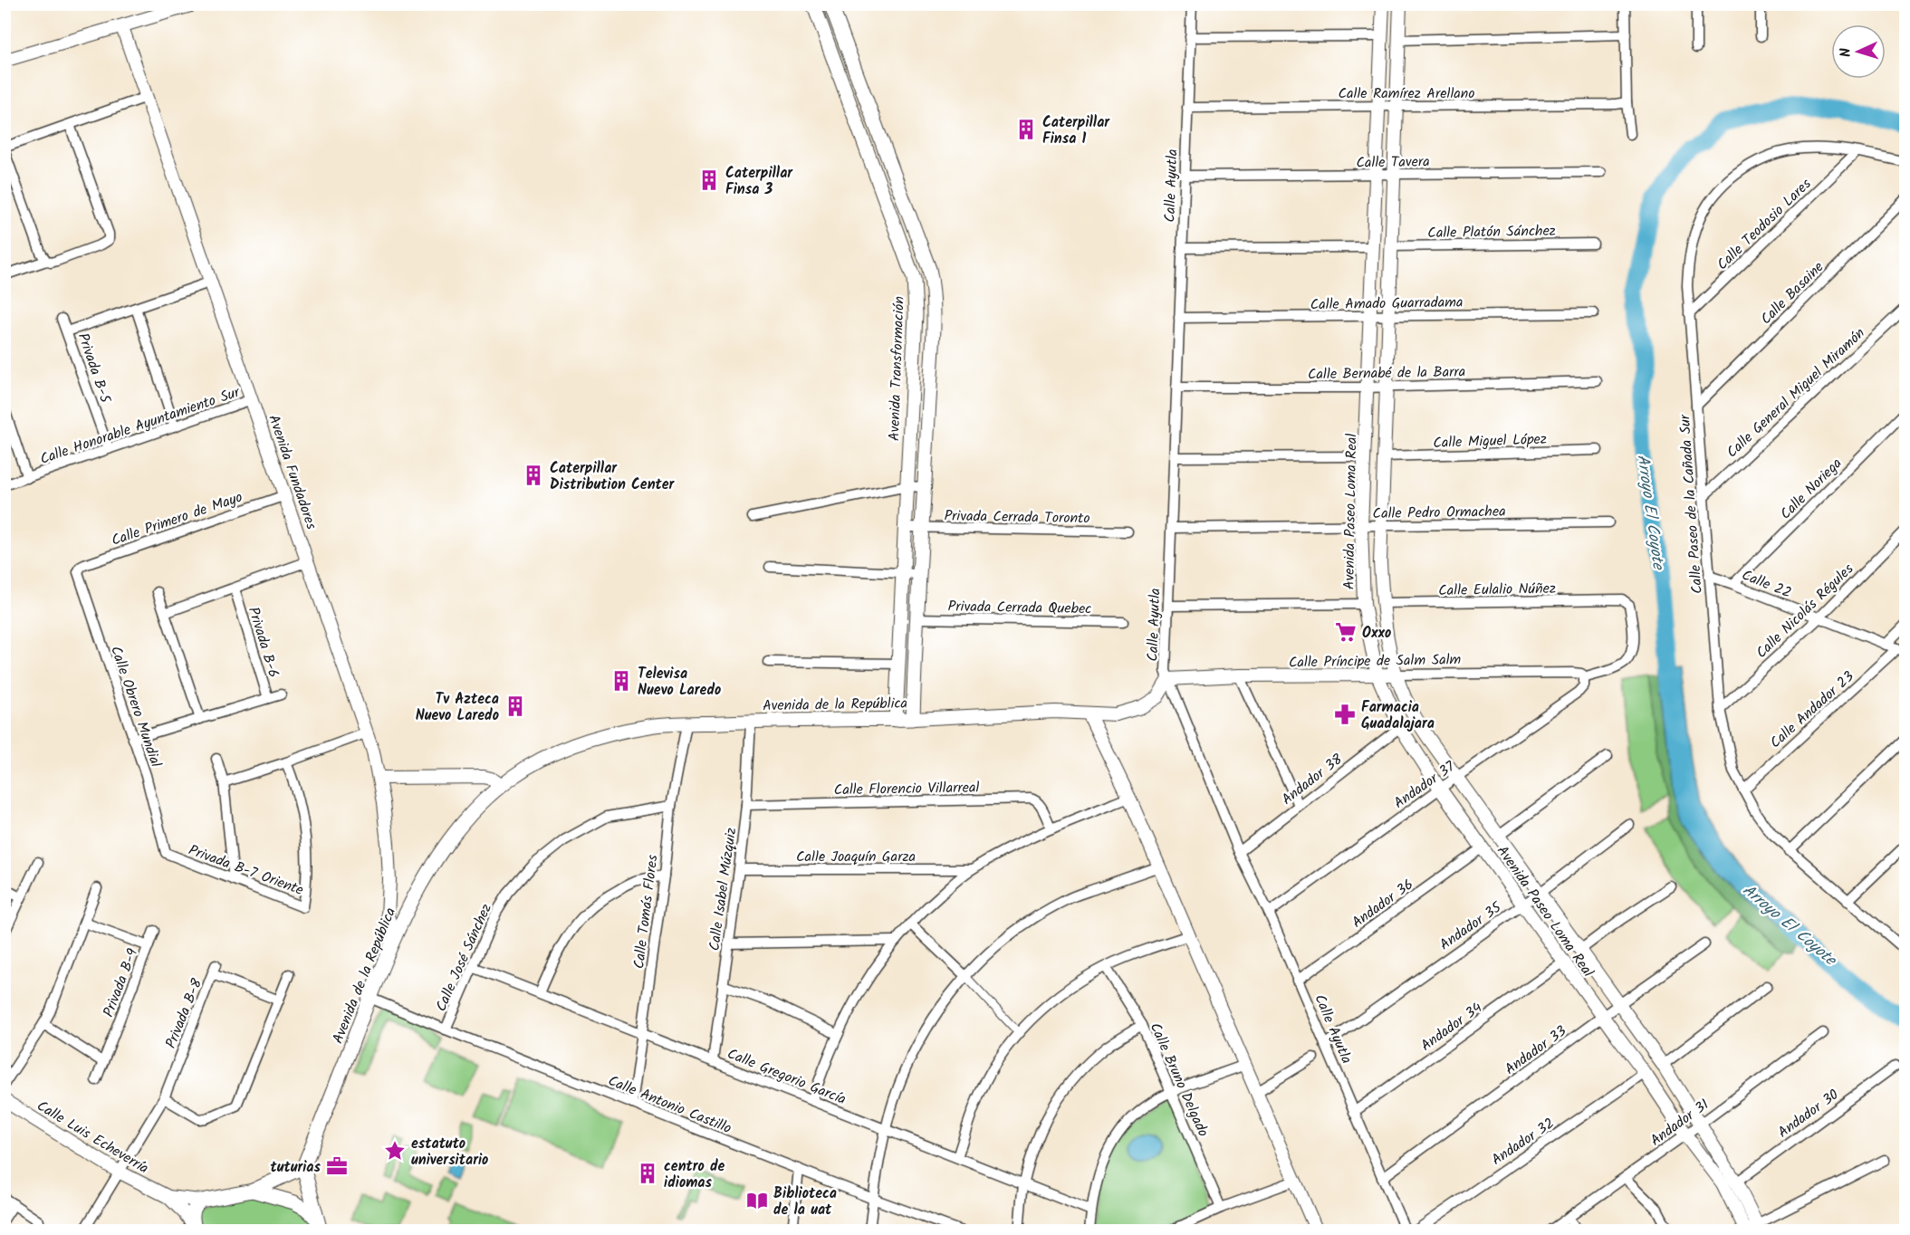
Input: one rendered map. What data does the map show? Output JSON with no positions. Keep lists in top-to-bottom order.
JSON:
{
  "streets": {
    "main road": ["Avenida Transformación", "Avenida de la República"],
    "street": [
      "Calle Ramírez Arellano",
      "Calle Tavera",
      "Calle Ayutla",
      "Calle Teodosio Lares",
      "Calle Platón Sánchez",
      "Calle Basaine",
      "Calle Amado Guarradama",
      "Privada B-5",
      "Calle Bernabé de la Barra",
      "Calle General Miguel Miramón",
      "Calle Honorable Ayuntamiento Sur",
      "Calle Miguel López",
      "Avenida Fundadores",
      "Calle Noriega",
      "Calle Paseo de la Cañada Sur",
      "Avenida Paseo Loma Real",
      "Calle Pedro Ormachea",
      "Privada Cerrada Toronto",
      "Calle Primero de Mayo",
      "Calle 22",
      "Calle Eulalio Núñez",
      "Privada Cerrada Quebec",
      "Calle Nicolás Régules",
      "Privada B-6",
      "Calle Príncipe de Salm Salm",
      "Calle Obrero Mundial",
      "Calle Andador 23",
      "Andador 38",
      "Andador 37",
      "Calle Florencio Villarreal",
      "Calle Joaquín Garza",
      "Privada B-7 Oriente",
      "Calle Isabel Múzquiz",
      "Andador 36",
      "Calle Tomás Flores",
      "Andador 35",
      "Calle José Sánchez",
      "Privada B-9",
      "Privada B-8",
      "Andador 34",
      "Andador 33",
      "Calle Gregorio García",
      "Calle Bruno Delgado",
      "Calle Antonio Castillo",
      "Andador 30",
      "Andador 31",
      "Calle Luis Echeverría",
      "Andador 32"
    ]
  },
  "crossings": [
    ["Calle Ramírez Arellano", "Calle Ayutla"],
    ["Calle Ramírez Arellano", "Avenida Paseo Loma Real"],
    ["Calle Tavera", "Calle Ayutla"],
    ["Calle Tavera", "Avenida Paseo Loma Real"],
    ["Calle Ayutla", "Calle Amado Guarradama"],
    ["Calle Ayutla", "Calle Bernabé de la Barra"],
    ["Calle Ayutla", "Calle Pedro Ormachea"],
    ["Calle Ayutla", "Calle Príncipe de Salm Salm"],
    ["Calle Ayutla", "Avenida de la República"],
    ["Calle Ayutla", "Andador 38"],
    ["Calle Ayutla", "Andador 37"],
    ["Calle Ayutla", "Andador 36"],
    ["Calle Ayutla", "Andador 35"],
    ["Calle Ayutla", "Andador 34"],
    ["Calle Ayutla", "Andador 33"],
    ["Calle Teodosio Lares", "Calle Paseo de la Cañada Sur"],
    ["Calle Platón Sánchez", "Avenida Paseo Loma Real"],
    ["Calle Basaine", "Calle Paseo de la Cañada Sur"],
    ["Calle Amado Guarradama", "Avenida Paseo Loma Real"],
    ["Privada B-5", "Calle Honorable Ayuntamiento Sur"],
    ["Privada B-5", "Avenida Fundadores"],
    ["Avenida Transformación", "Privada Cerrada Toronto"],
    ["Avenida Transformación", "Avenida de la República"],
    ["Calle Bernabé de la Barra", "Avenida Paseo Loma Real"],
    ["Calle General Miguel Miramón", "Calle Paseo de la Cañada Sur"],
    ["Calle Honorable Ayuntamiento Sur", "Avenida Fundadores"],
    ["Calle Miguel López", "Avenida Paseo Loma Real"],
    ["Avenida Fundadores", "Calle Primero de Mayo"],
    ["Avenida Fundadores", "Avenida de la República"],
    ["Calle Noriega", "Calle 22"],
    ["Calle Paseo de la Cañada Sur", "Calle 22"],
    ["Calle Paseo de la Cañada Sur", "Calle Nicolás Régules"],
    ["Calle Paseo de la Cañada Sur", "Calle Andador 23"],
    ["Avenida Paseo Loma Real", "Calle Pedro Ormachea"],
    ["Avenida Paseo Loma Real", "Calle Eulalio Núñez"],
    ["Avenida Paseo Loma Real", "Calle Príncipe de Salm Salm"],
    ["Avenida Paseo Loma Real", "Andador 38"],
    ["Avenida Paseo Loma Real", "Andador 37"],
    ["Avenida Paseo Loma Real", "Andador 36"],
    ["Avenida Paseo Loma Real", "Andador 35"],
    ["Avenida Paseo Loma Real", "Andador 34"],
    ["Avenida Paseo Loma Real", "Andador 33"],
    ["Avenida Paseo Loma Real", "Andador 30"],
    ["Avenida Paseo Loma Real", "Andador 31"],
    ["Avenida Paseo Loma Real", "Andador 32"],
    ["Calle Primero de Mayo", "Calle Obrero Mundial"],
    ["Calle 22", "Calle Nicolás Régules"],
    ["Calle 22", "Calle Andador 23"],
    ["Calle Eulalio Núñez", "Calle Príncipe de Salm Salm"],
    ["Privada B-6", "Calle Obrero Mundial"],
    ["Calle Príncipe de Salm Salm", "Avenida de la República"],
    ["Calle Príncipe de Salm Salm", "Andador 37"],
    ["Avenida de la República", "Calle Isabel Múzquiz"],
    ["Avenida de la República", "Calle Tomás Flores"],
    ["Avenida de la República", "Calle Antonio Castillo"],
    ["Calle Obrero Mundial", "Privada B-7 Oriente"],
    ["Calle Florencio Villarreal", "Calle Isabel Múzquiz"],
    ["Calle Joaquín Garza", "Calle Isabel Múzquiz"],
    ["Calle Isabel Múzquiz", "Calle Gregorio García"],
    ["Calle Tomás Flores", "Calle José Sánchez"],
    ["Calle Tomás Flores", "Calle Gregorio García"],
    ["Calle Tomás Flores", "Calle Antonio Castillo"],
    ["Calle José Sánchez", "Calle Gregorio García"],
    ["Calle José Sánchez", "Calle Antonio Castillo"],
    ["Privada B-8", "Calle Luis Echeverría"]
  ],
  "water": ["Arroyo El Coyote"],
  "places": {
    "building": [
      "Caterpillar Finsa 1",
      "Caterpillar Finsa 3",
      "Caterpillar Distribution Center",
      "Televisa Nuevo Laredo",
      "Tv Azteca Nuevo Laredo",
      "centro de idiomas"
    ],
    "supermarket": ["Oxxo"],
    "pharmacy": ["Farmacia Guadalajara"],
    "place": ["estatuto universitario"],
    "office": ["tuturias"],
    "library": ["Biblioteca de la uat"]
  },
  "north": "left"
}
